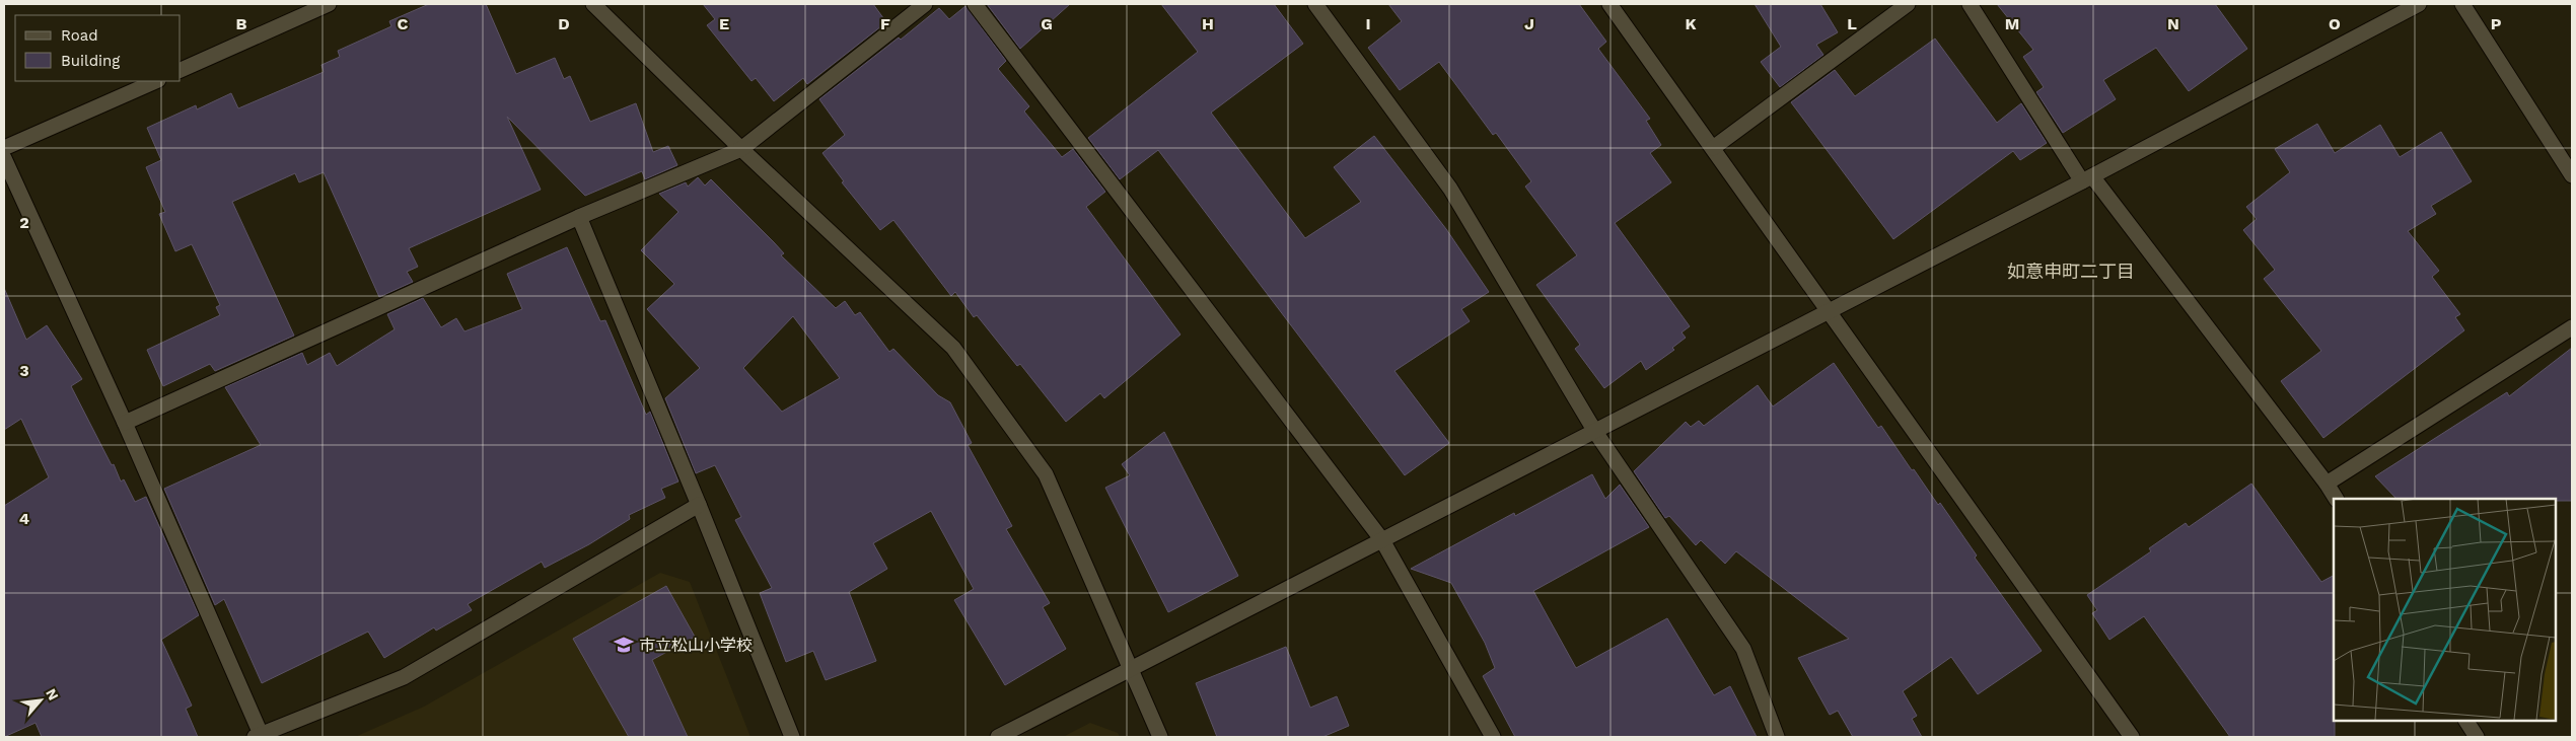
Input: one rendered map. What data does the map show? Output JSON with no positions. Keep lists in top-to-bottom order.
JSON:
{
  "districts": ["如意申町二丁目"],
  "places": {
    "school or university": ["市立松山小学校"]
  },
  "legend": ["Road", "Building"],
  "north": "top right",
  "grid": {
    "columns": [
      "B",
      "C",
      "D",
      "E",
      "F",
      "G",
      "H",
      "I",
      "J",
      "K",
      "L",
      "M",
      "N",
      "O",
      "P"
    ],
    "rows": ["2", "3", "4"]
  }
}
